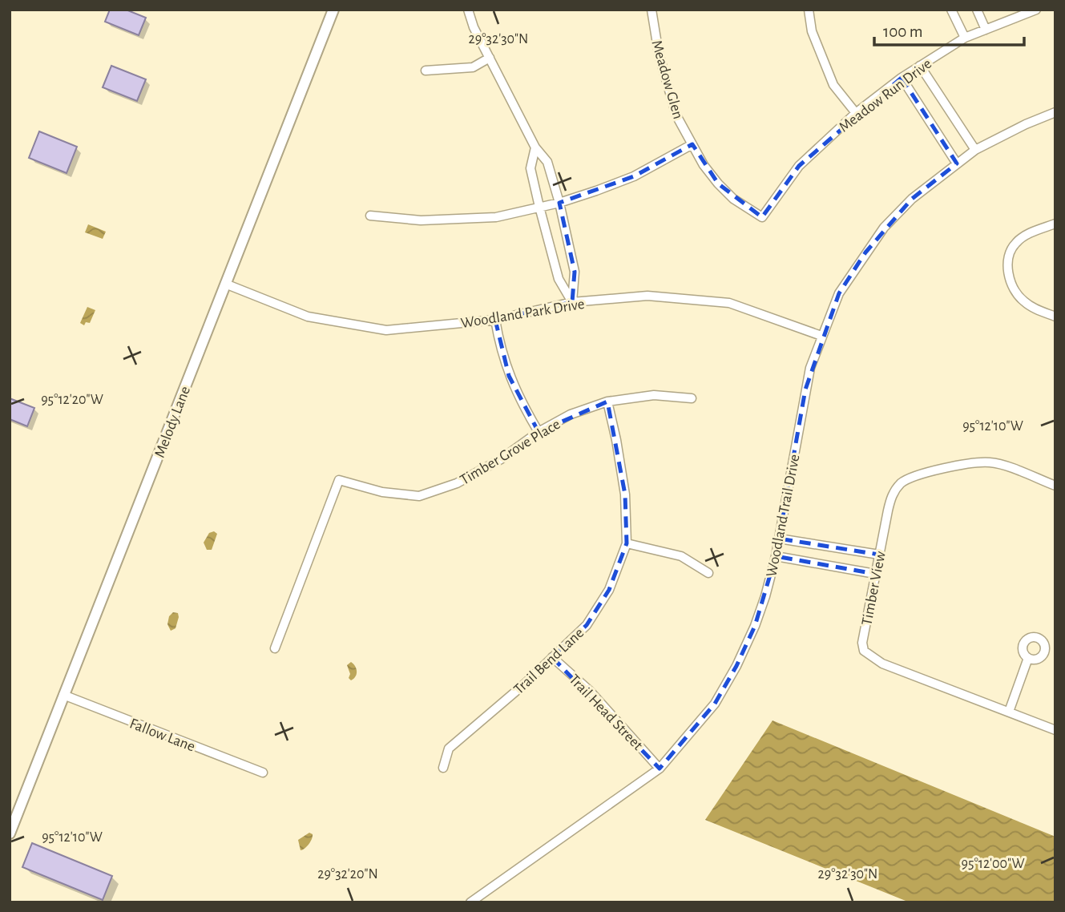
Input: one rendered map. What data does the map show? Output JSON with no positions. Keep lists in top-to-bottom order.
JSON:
{
  "streets": {
    "street": [
      "Meadow Glen",
      "Meadow Run Drive",
      "Woodland Park Drive",
      "Melody Lane",
      "Timber Grove Place",
      "Woodland Trail Drive",
      "Timber View",
      "Trail Bend Lane",
      "Trail Head Street",
      "Fallow Lane"
    ]
  },
  "crossings": [
    ["Meadow Glen", "Meadow Run Drive"],
    ["Woodland Park Drive", "Melody Lane"],
    ["Woodland Park Drive", "Woodland Trail Drive"],
    ["Melody Lane", "Fallow Lane"],
    ["Timber Grove Place", "Trail Bend Lane"],
    ["Woodland Trail Drive", "Trail Head Street"],
    ["Trail Bend Lane", "Trail Head Street"]
  ],
  "scale_bar": "100 m",
  "coordinates": [
    "29°32'30\"N",
    "95°12'20\"W",
    "95°12'10\"W",
    "95°12'00\"W",
    "29°32'20\"N"
  ]
}
